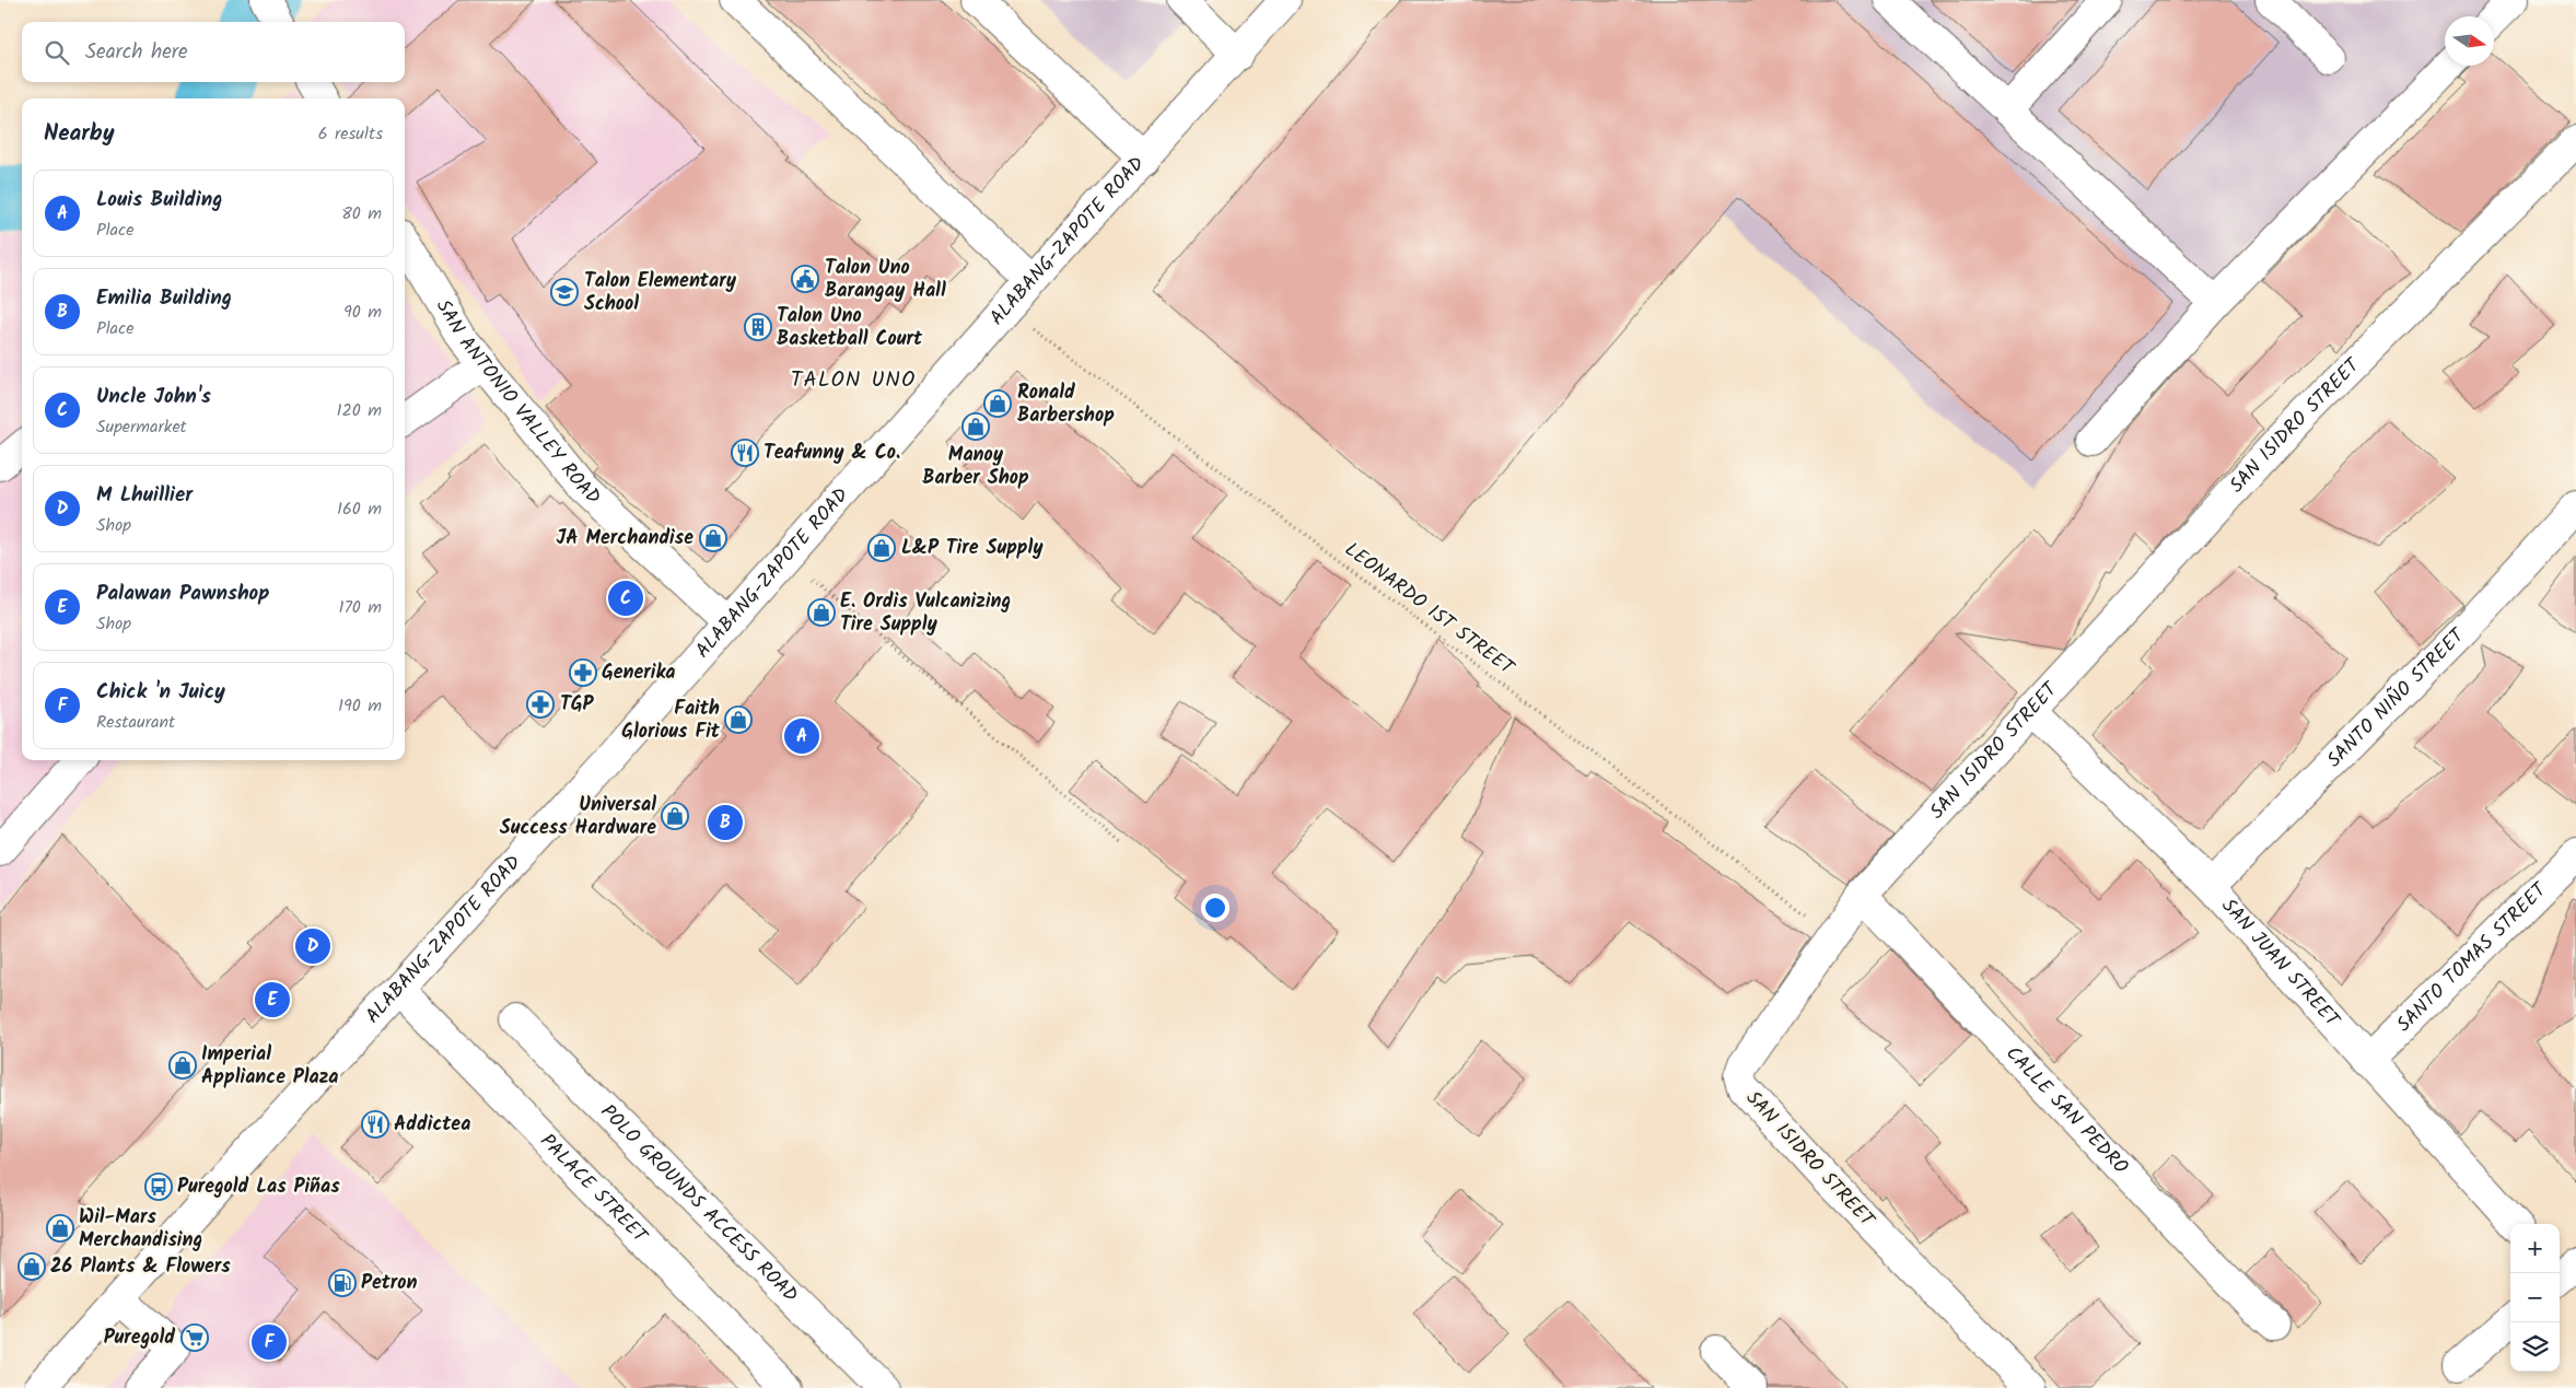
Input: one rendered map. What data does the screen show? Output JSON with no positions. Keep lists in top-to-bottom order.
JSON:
{
  "streets": {
    "main road": [
      "ALABANG-ZAPOTE ROAD",
      "SAN ANTONIO VALLEY ROAD",
      "SAN ISIDRO STREET",
      "SANTO NIÑO STREET",
      "SANTO TOMAS STREET",
      "SAN JUAN STREET",
      "CALLE SAN PEDRO",
      "PALACE STREET",
      "POLO GROUNDS ACCESS ROAD"
    ],
    "path": ["LEONARDO 1ST STREET"]
  },
  "crossings": [
    ["ALABANG-ZAPOTE ROAD", "SAN ANTONIO VALLEY ROAD"],
    ["ALABANG-ZAPOTE ROAD", "LEONARDO 1ST STREET"],
    ["ALABANG-ZAPOTE ROAD", "PALACE STREET"],
    ["SAN ISIDRO STREET", "LEONARDO 1ST STREET"],
    ["SAN ISIDRO STREET", "SAN JUAN STREET"],
    ["SAN ISIDRO STREET", "CALLE SAN PEDRO"],
    ["SANTO NIÑO STREET", "SAN JUAN STREET"],
    ["SANTO TOMAS STREET", "SAN JUAN STREET"]
  ],
  "districts": ["TALON UNO"],
  "places": {
    "public building": ["Talon Uno Barangay Hall"],
    "school or university": ["Talon Elementary School"],
    "building": ["Talon Uno Basketball Court"],
    "shop": [
      "Ronald Barbershop",
      "Manoy Barber Shop",
      "JA Merchandise",
      "L&P Tire Supply",
      "E. Ordis Vulcanizing Tire Supply",
      "Faith Glorious Fit",
      "Universal Success Hardware",
      "Imperial Appliance Plaza",
      "Wil-Mars Merchandising",
      "26 Plants & Flowers"
    ],
    "restaurant": ["Teafunny & Co.", "Addictea"],
    "pharmacy": ["Generika", "TGP"],
    "bus stop": ["Puregold Las Piñas"],
    "fuel station": ["Petron"],
    "supermarket": ["Puregold"]
  },
  "north": "right",
  "page": {
    "search": "Search here",
    "heading": ["Nearby", "6 results"],
    "list": [
      {
        "mark": "A",
        "name": "Louis Building",
        "note": "Place",
        "value": "80 m"
      },
      {
        "mark": "B",
        "name": "Emilia Building",
        "note": "Place",
        "value": "90 m"
      },
      {
        "mark": "C",
        "name": "Uncle John's",
        "note": "Supermarket",
        "value": "120 m"
      },
      {
        "mark": "D",
        "name": "M Lhuillier",
        "note": "Shop",
        "value": "160 m"
      },
      {
        "mark": "E",
        "name": "Palawan Pawnshop",
        "note": "Shop",
        "value": "170 m"
      },
      {
        "mark": "F",
        "name": "Chick 'n Juicy",
        "note": "Restaurant",
        "value": "190 m"
      }
    ],
    "pins": [
      "C",
      "A",
      "B",
      "D",
      "E",
      "F"
    ],
    "map_buttons": ["+", "−"]
  }
}
